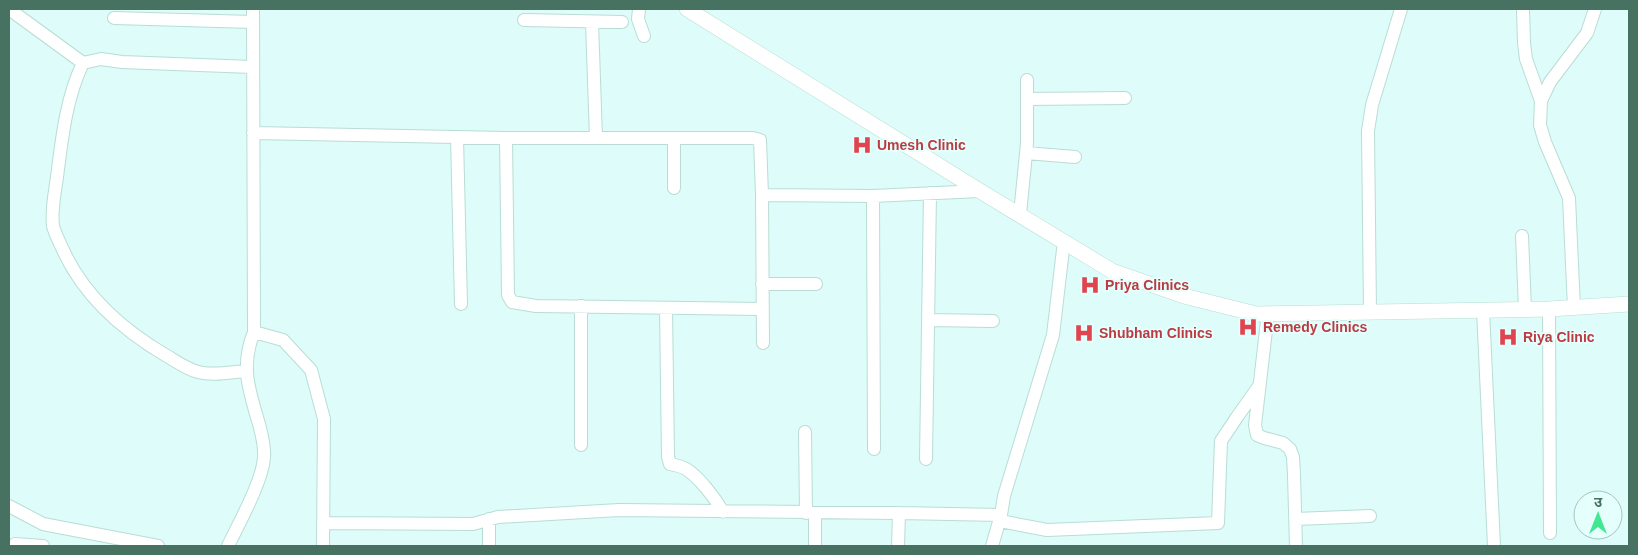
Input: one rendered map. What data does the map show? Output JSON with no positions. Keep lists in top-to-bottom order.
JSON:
{
  "places": {
    "hospital": [
      "Umesh Clinic",
      "Priya Clinics",
      "Remedy Clinics",
      "Shubham Clinics",
      "Riya Clinic"
    ]
  },
  "north": "top"
}
